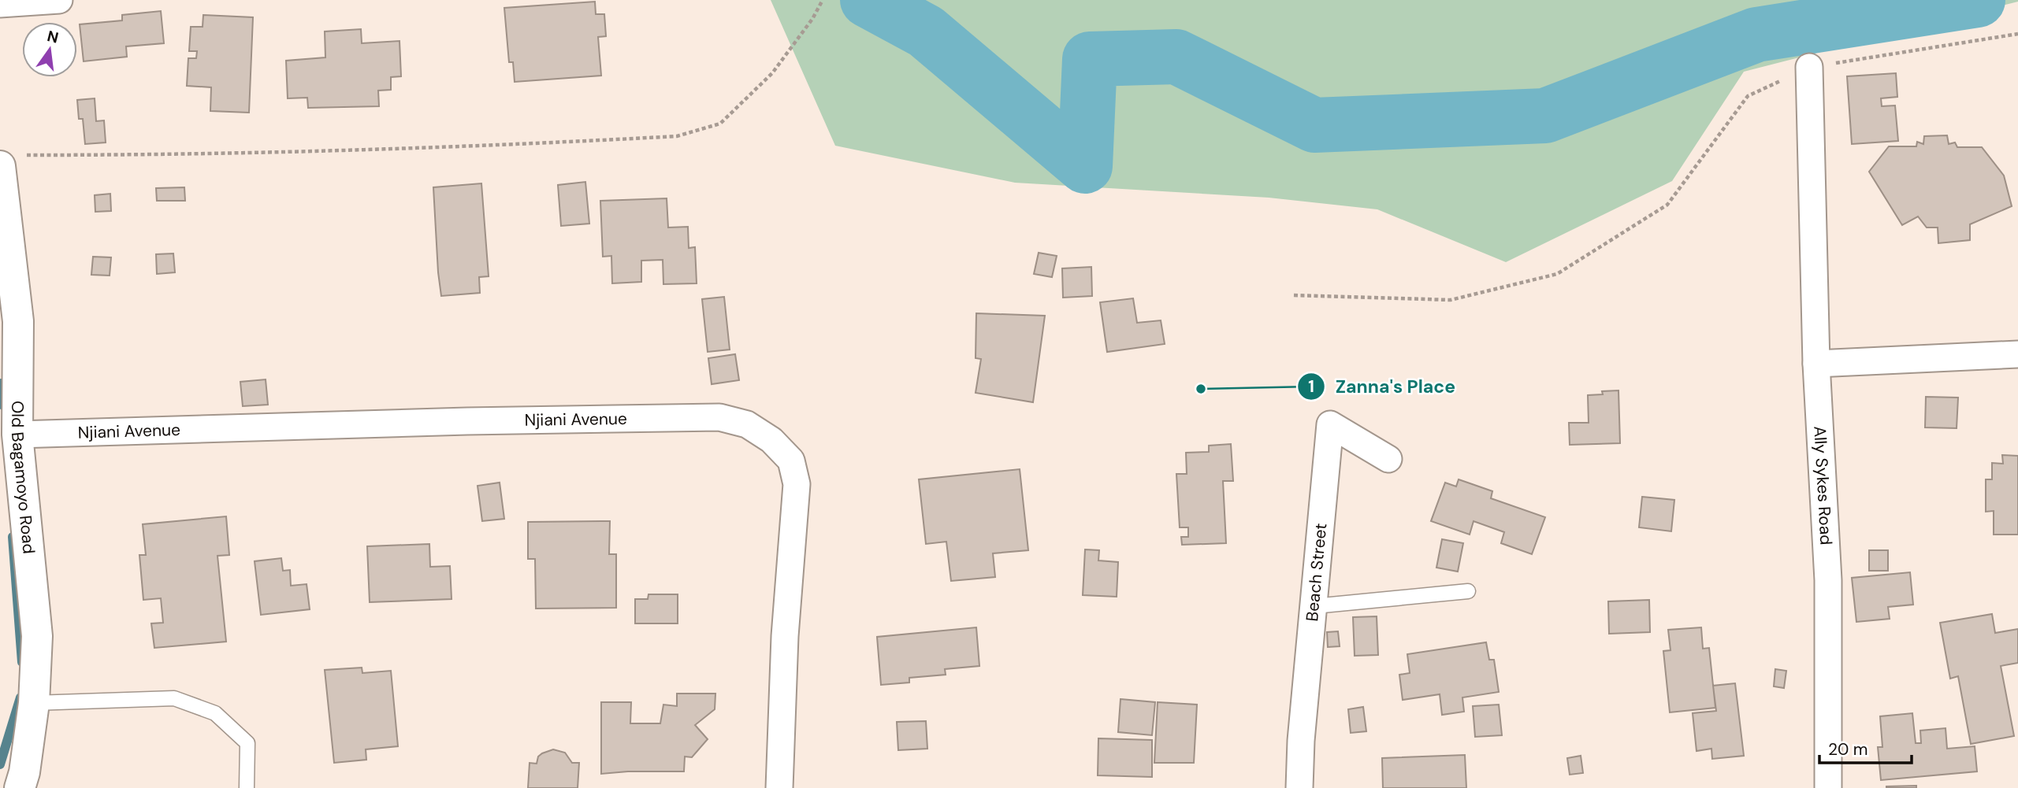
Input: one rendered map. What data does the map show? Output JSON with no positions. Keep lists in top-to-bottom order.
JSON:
{
  "streets": {
    "main road": ["Old Bagamoyo Road"],
    "street": ["Njiani Avenue", "Ally Sykes Road", "Beach Street"]
  },
  "crossings": [
    ["Njiani Avenue", "Old Bagamoyo Road"]
  ],
  "places": ["Zanna's Place"],
  "scale_bar": "20 m",
  "north": "top"
}
